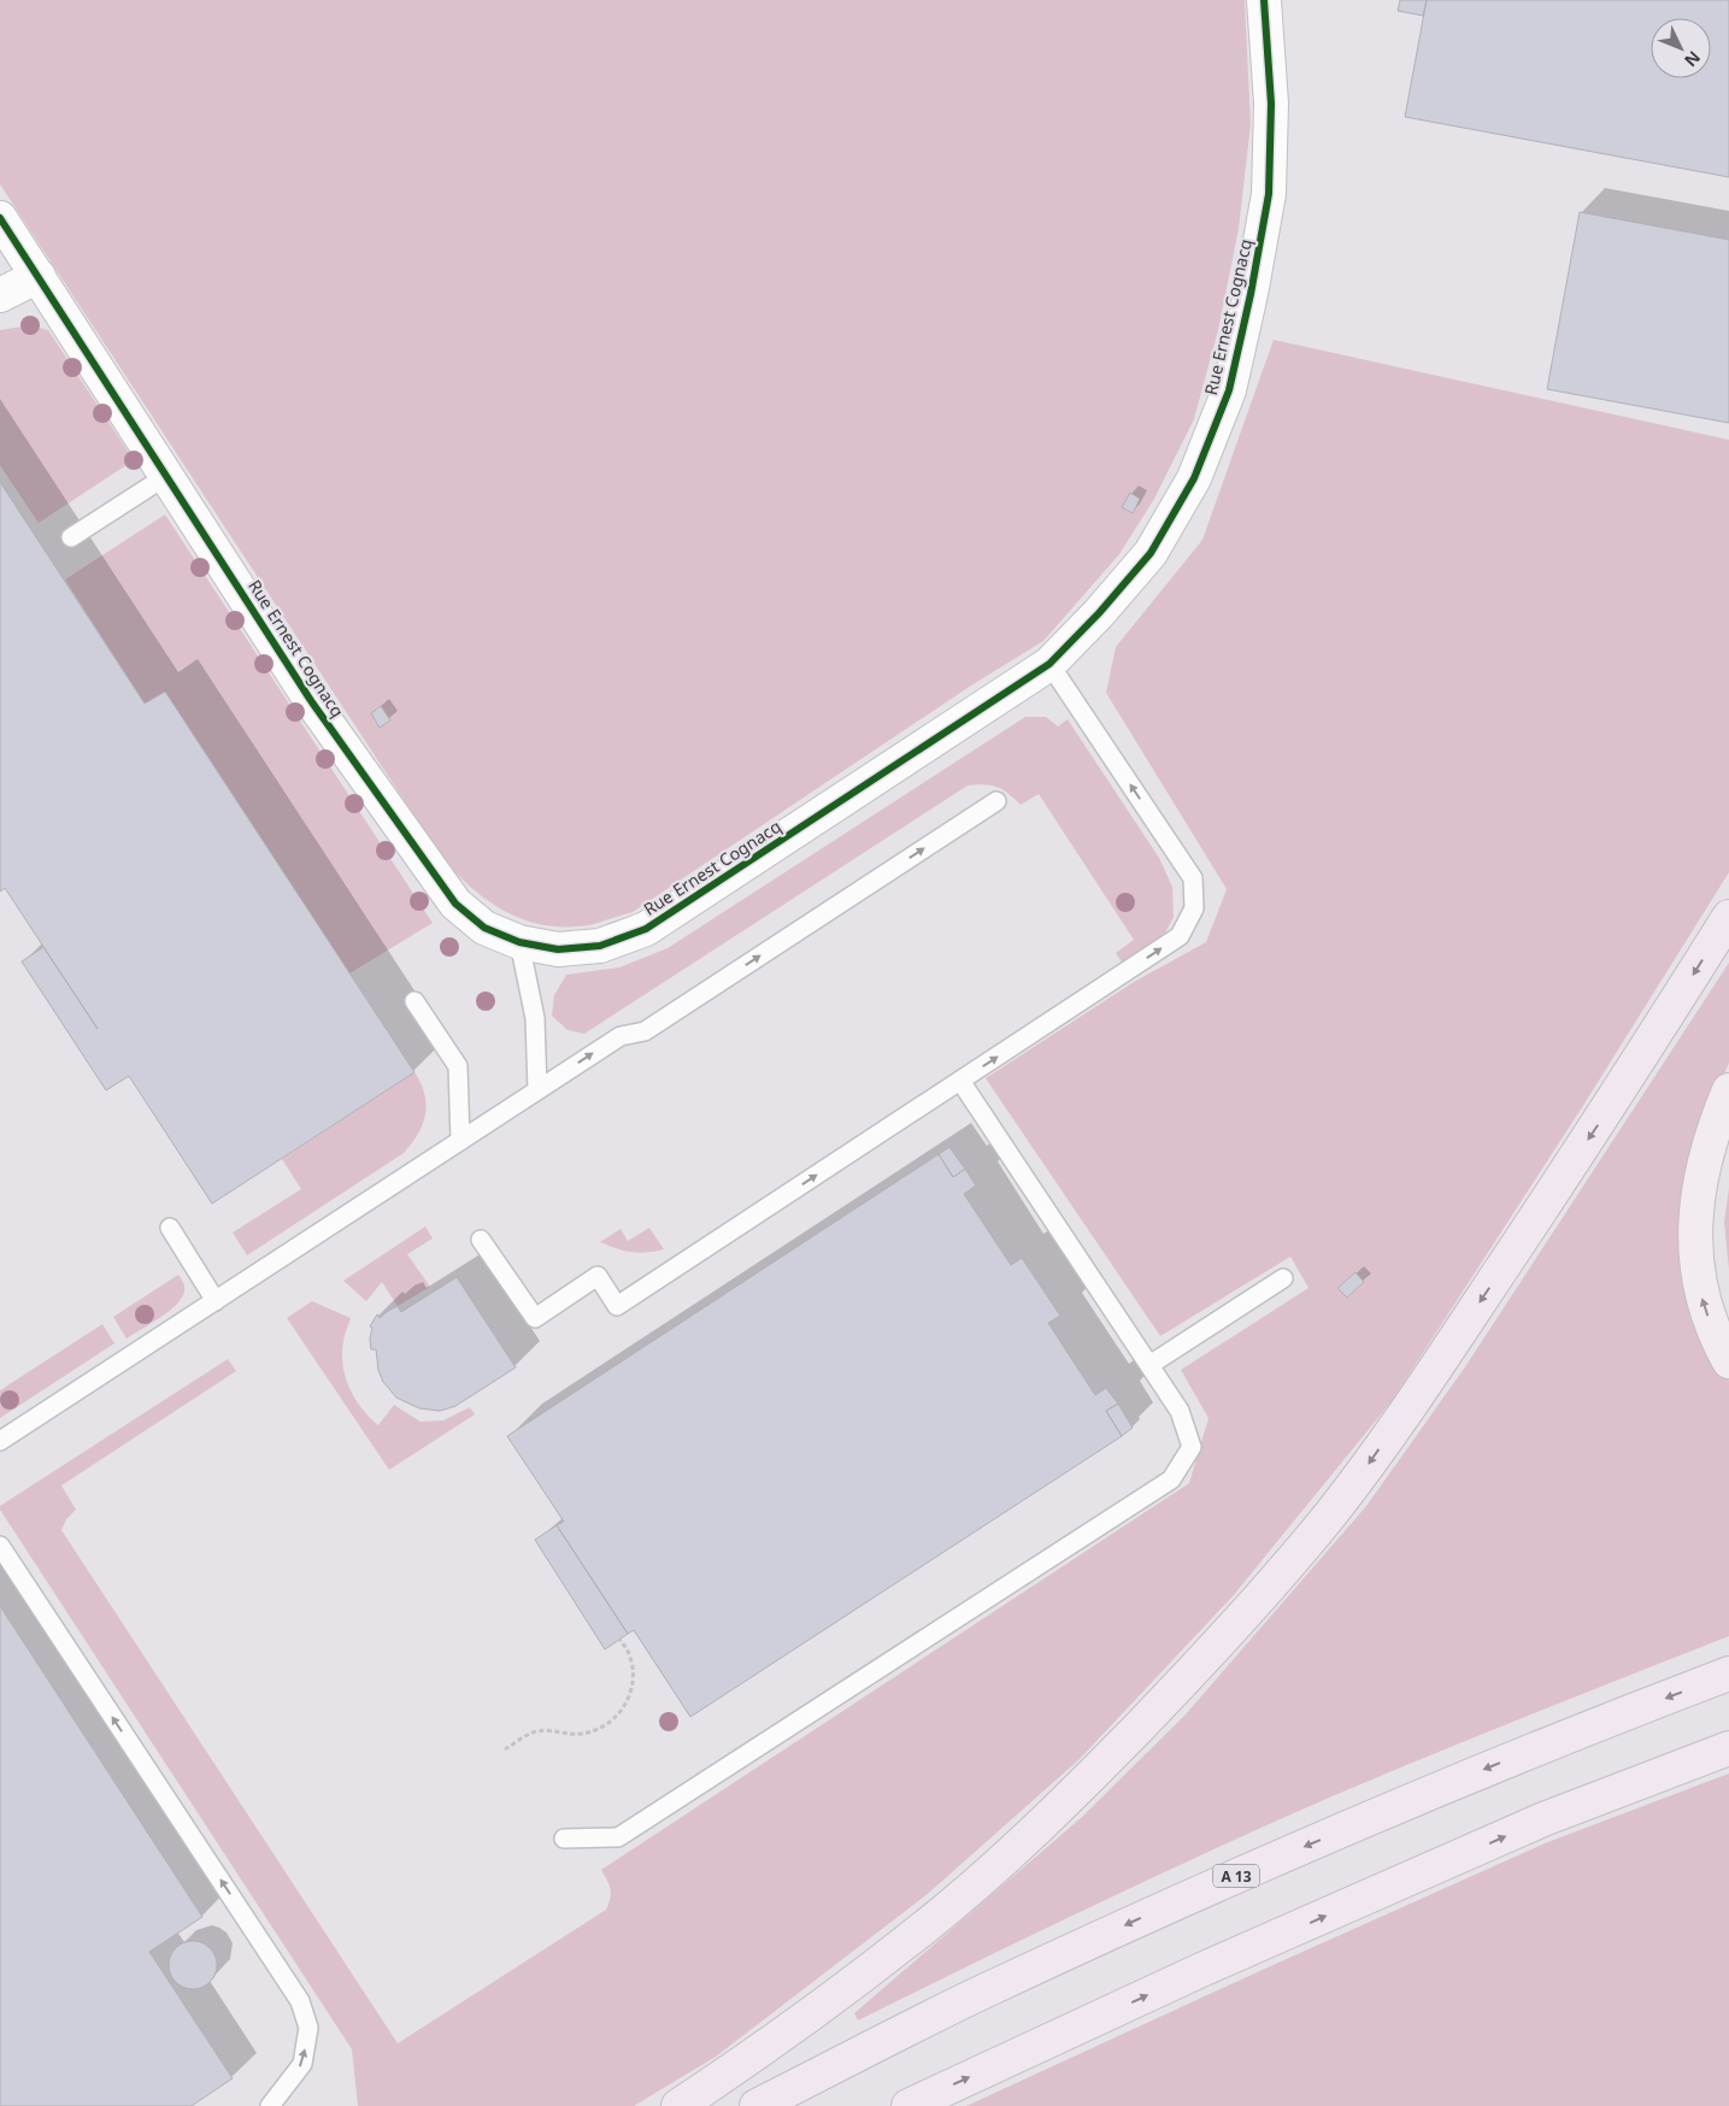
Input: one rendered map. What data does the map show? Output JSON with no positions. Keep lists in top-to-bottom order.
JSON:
{
  "streets": {
    "highway": ["A 13"],
    "street": ["Rue Ernest Cognacq"]
  },
  "north": "bottom right"
}
